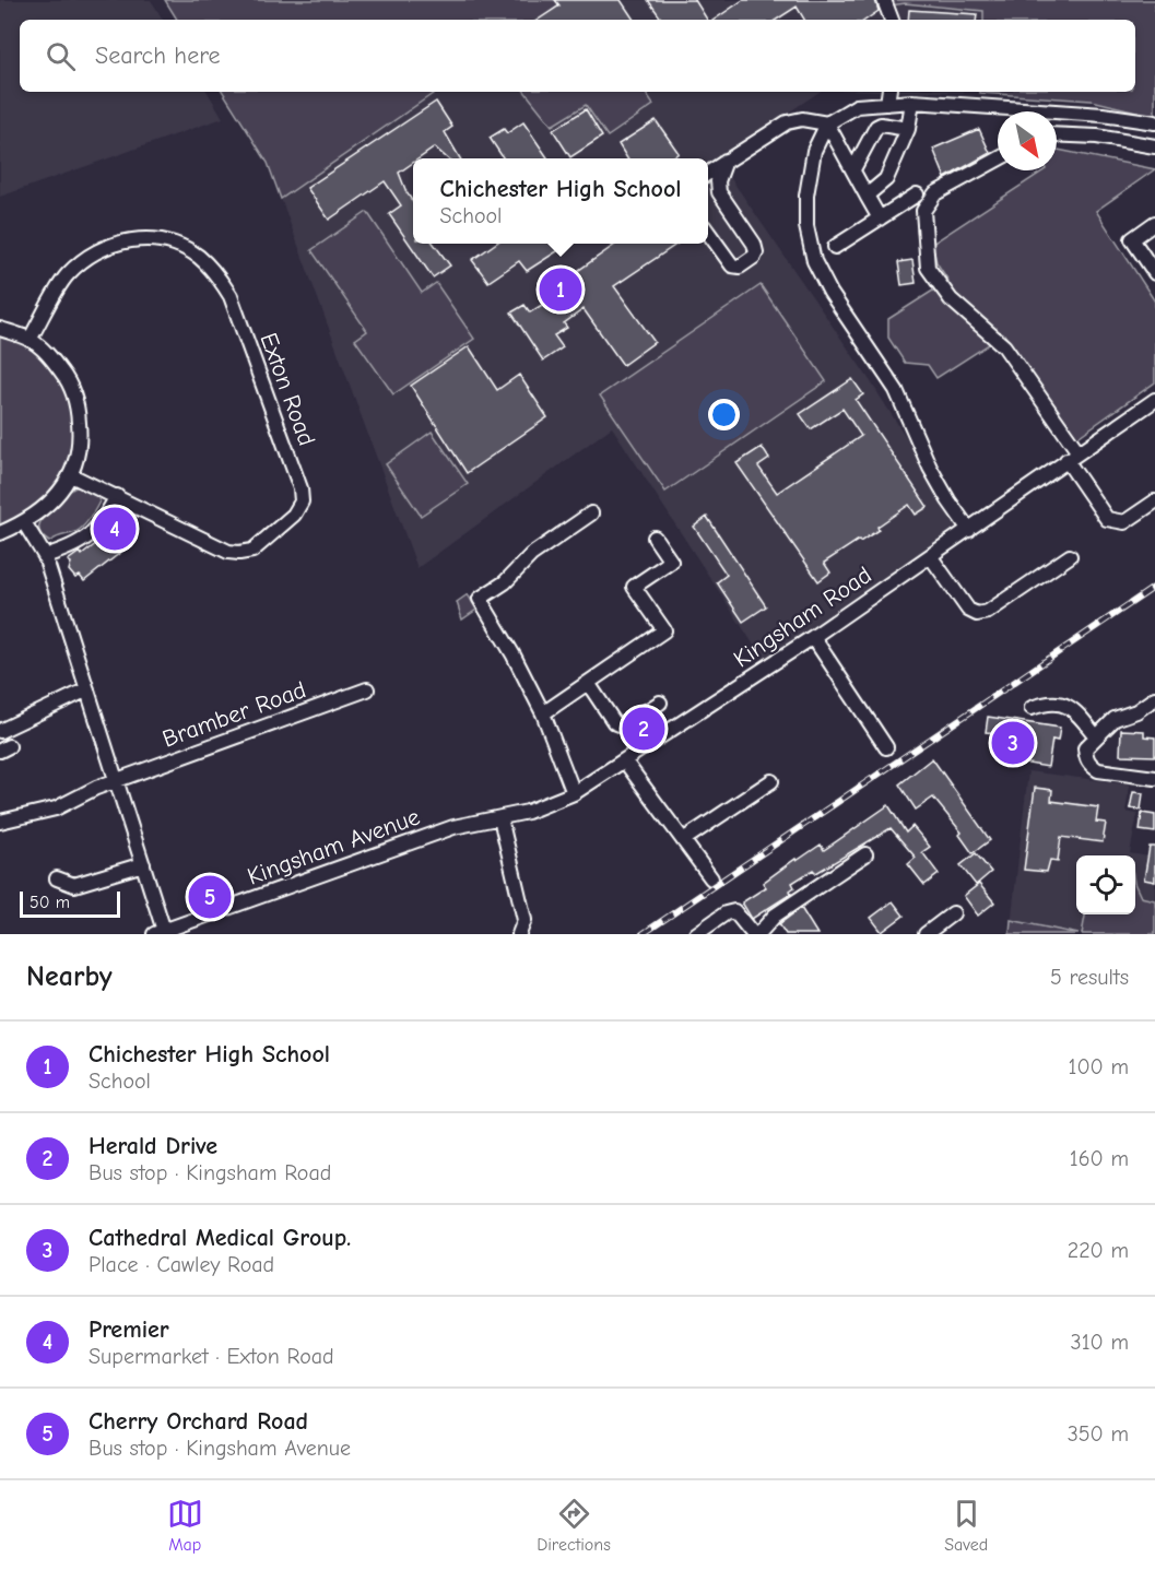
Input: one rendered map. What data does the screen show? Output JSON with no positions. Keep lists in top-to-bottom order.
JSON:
{
  "streets": {
    "street": [
      "Exton Road",
      "Kingsham Road",
      "Bramber Road",
      "Kingsham Avenue"
    ]
  },
  "crossings": [
    ["Kingsham Road", "Kingsham Avenue"]
  ],
  "scale_bar": "50 m",
  "north": "bottom right",
  "page": {
    "search": "Search here",
    "popup": ["Chichester High School", "School"],
    "pins": [
      "1",
      "4",
      "2",
      "3",
      "5"
    ],
    "scale": "50 m",
    "heading": ["Nearby", "5 results"],
    "list": [
      {
        "mark": "1",
        "name": "Chichester High School",
        "note": "School",
        "value": "100 m"
      },
      {
        "mark": "2",
        "name": "Herald Drive",
        "note": "Bus stop · Kingsham Road",
        "value": "160 m"
      },
      {
        "mark": "3",
        "name": "Cathedral Medical Group.",
        "note": "Place · Cawley Road",
        "value": "220 m"
      },
      {
        "mark": "4",
        "name": "Premier",
        "note": "Supermarket · Exton Road",
        "value": "310 m"
      },
      {
        "mark": "5",
        "name": "Cherry Orchard Road",
        "note": "Bus stop · Kingsham Avenue",
        "value": "350 m"
      }
    ],
    "nav": ["Map", "Directions", "Saved"]
  }
}
